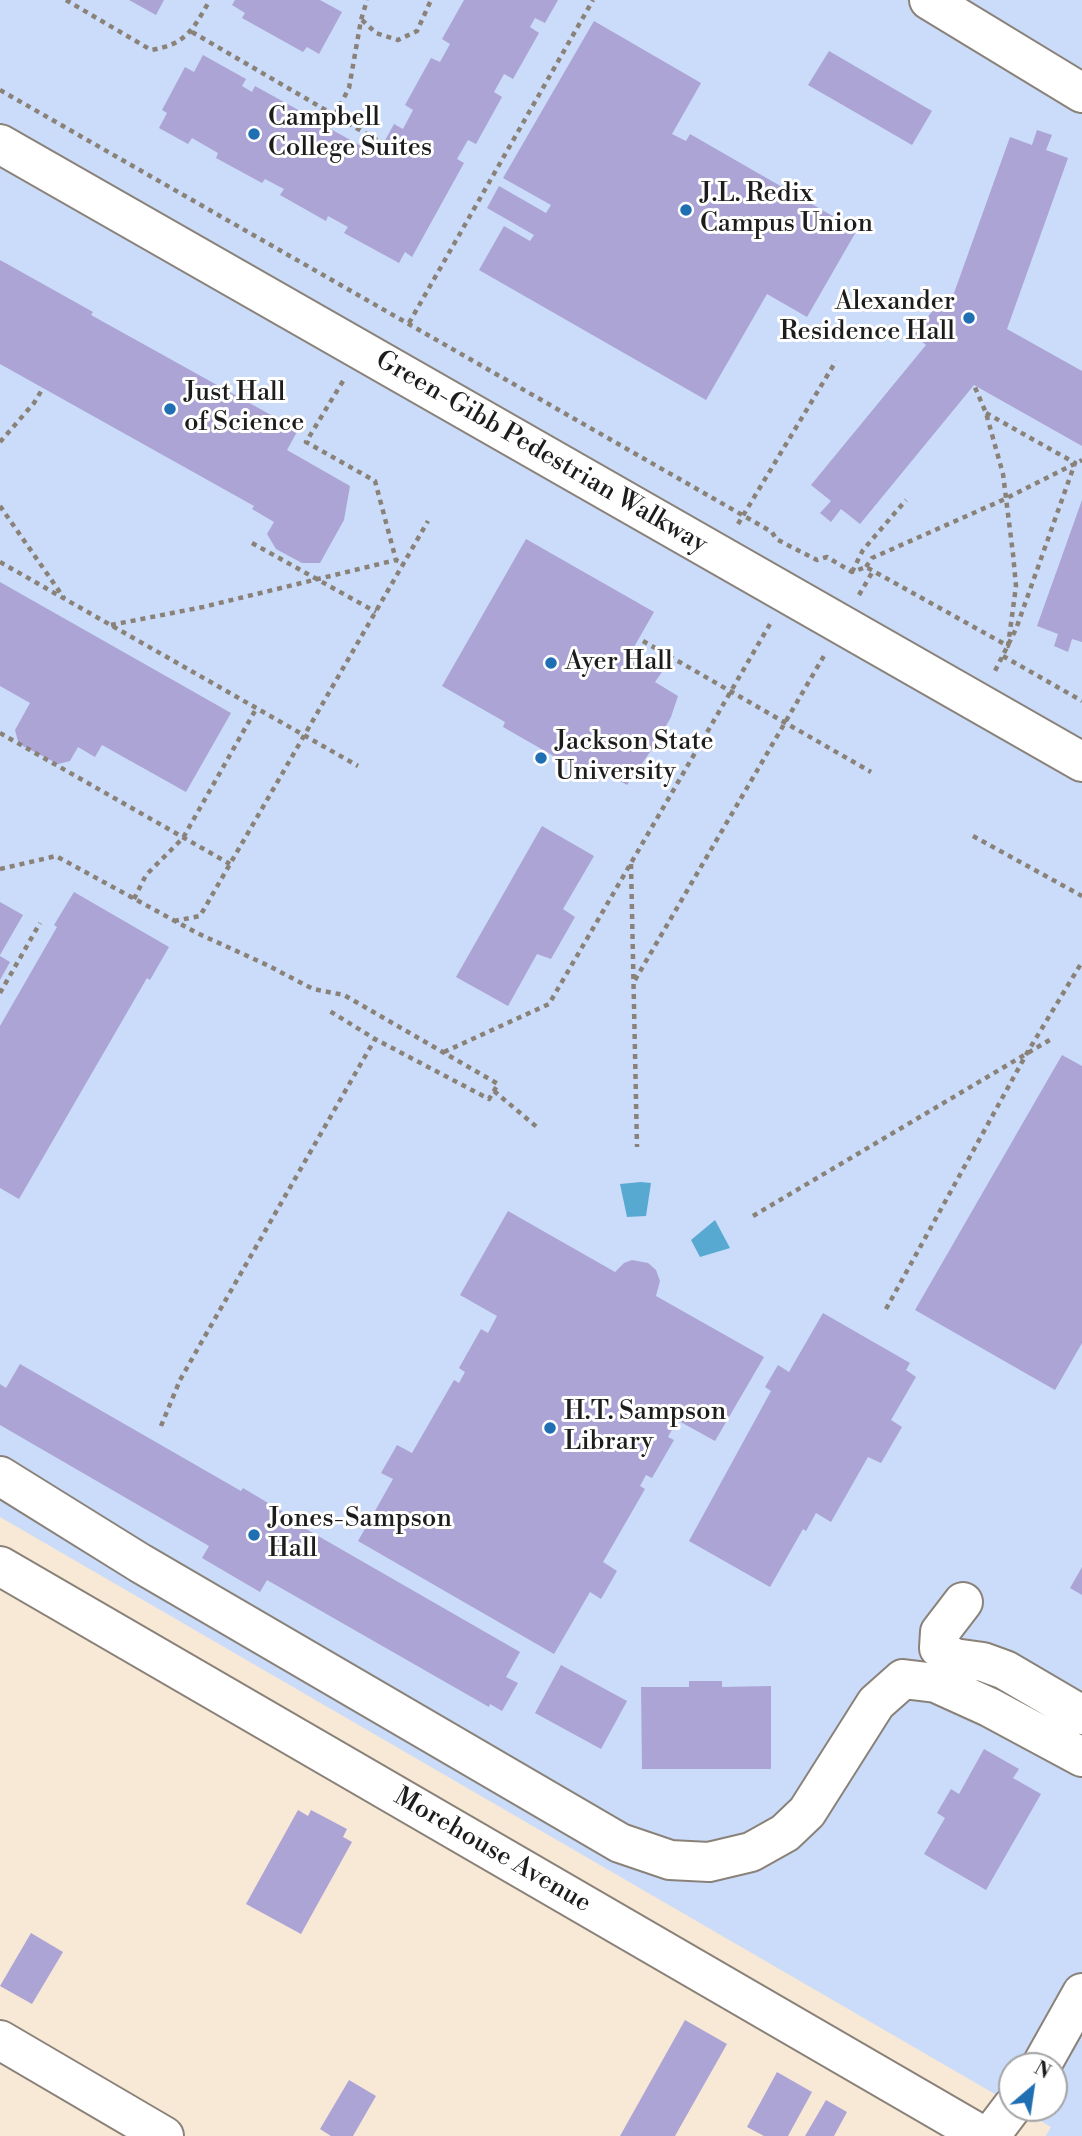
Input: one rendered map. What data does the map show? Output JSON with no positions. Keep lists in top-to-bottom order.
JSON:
{
  "streets": {
    "street": ["Green-Gibb Pedestrian Walkway", "Morehouse Avenue"]
  },
  "places": [
    "Campbell College Suites",
    "J.L. Redix Campus Union",
    "Alexander Residence Hall",
    "Just Hall of Science",
    "Ayer Hall",
    "Jackson State University",
    "H.T. Sampson Library",
    "Jones-Sampson Hall"
  ],
  "north": "top right"
}
